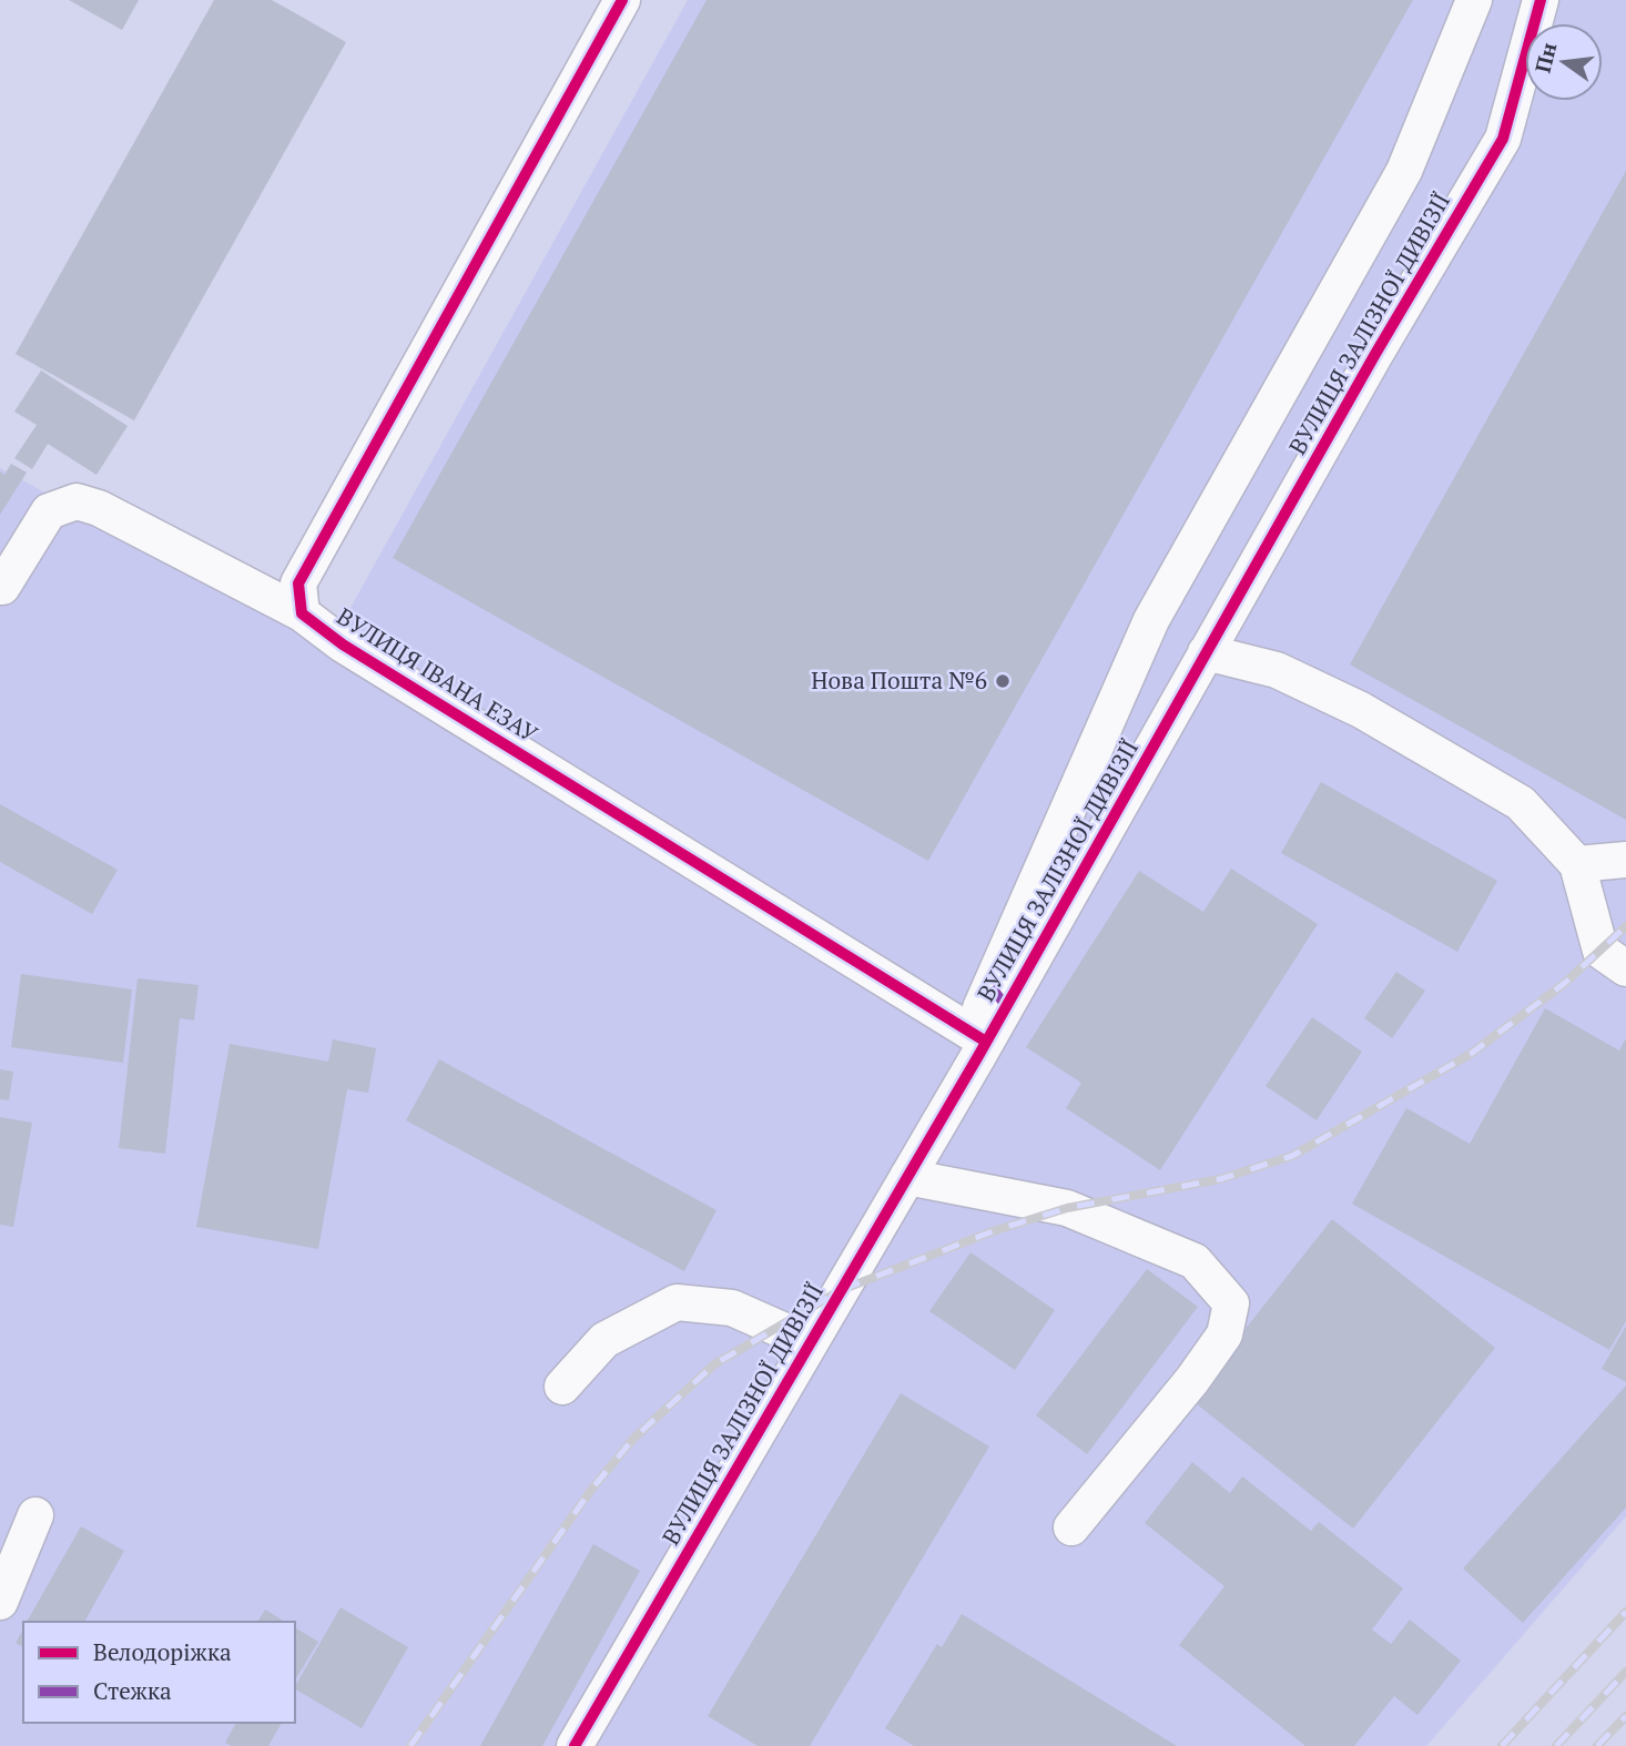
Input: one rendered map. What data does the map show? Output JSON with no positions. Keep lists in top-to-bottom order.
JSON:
{
  "streets": {
    "street": ["ВУЛИЦЯ ЗАЛІЗНОЇ ДИВІЗІЇ", "ВУЛИЦЯ ІВАНА ЕЗАУ"]
  },
  "crossings": [
    ["ВУЛИЦЯ ЗАЛІЗНОЇ ДИВІЗІЇ", "ВУЛИЦЯ ІВАНА ЕЗАУ"]
  ],
  "places": ["Нова Пошта №6"],
  "legend": ["Велодоріжка", "Стежка"],
  "north": "left"
}
